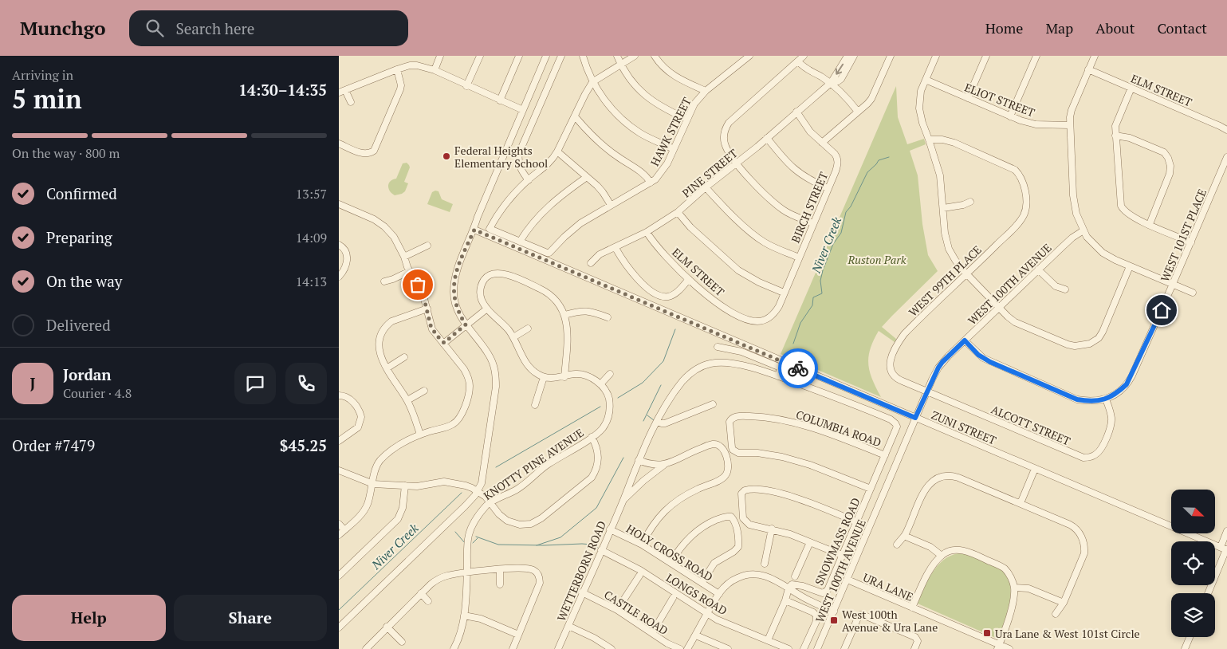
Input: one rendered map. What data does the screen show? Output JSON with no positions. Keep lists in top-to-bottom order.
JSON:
{
  "streets": {
    "street": [
      "ELM STREET",
      "ELIOT STREET",
      "HAWK STREET",
      "PINE STREET",
      "BIRCH STREET",
      "WEST 101ST PLACE",
      "WEST 99TH PLACE",
      "WEST 100TH AVENUE",
      "ALCOTT STREET",
      "ZUNI STREET",
      "COLUMBIA ROAD",
      "KNOTTY PINE AVENUE",
      "SNOWMASS ROAD",
      "HOLY CROSS ROAD",
      "WETTERBORN ROAD",
      "URA LANE",
      "LONGS ROAD",
      "CASTLE ROAD"
    ]
  },
  "crossings": [
    ["ELM STREET", "PINE STREET"],
    ["ELM STREET", "BIRCH STREET"],
    ["WEST 101ST PLACE", "ALCOTT STREET"],
    ["WEST 99TH PLACE", "ALCOTT STREET"],
    ["WEST 100TH AVENUE", "ALCOTT STREET"],
    ["WEST 100TH AVENUE", "ZUNI STREET"],
    ["WEST 100TH AVENUE", "URA LANE"],
    ["COLUMBIA ROAD", "SNOWMASS ROAD"],
    ["SNOWMASS ROAD", "WETTERBORN ROAD"],
    ["HOLY CROSS ROAD", "WETTERBORN ROAD"],
    ["WETTERBORN ROAD", "LONGS ROAD"],
    ["WETTERBORN ROAD", "CASTLE ROAD"]
  ],
  "water": ["Niver Creek"],
  "parks": ["Ruston Park"],
  "places": {
    "other": ["Federal Heights Elementary School"],
    "transit": ["West 100th Avenue & Ura Lane", "Ura Lane & West 101st Circle"]
  },
  "north": "bottom right",
  "page": {
    "header": "Munchgo",
    "search": "Search here",
    "nav": [
      "Home",
      "Map",
      "About",
      "Contact"
    ],
    "heading": ["5 min", "Arriving in", "14:30–14:35"],
    "panel": [
      "Jordan",
      "Courier · 4.8",
      "Order #7479",
      "$45.25"
    ],
    "bar": "On the way · 800 m",
    "list": [
      ["Confirmed", "13:57"],
      ["Preparing", "14:09"],
      ["On the way", "14:13"],
      "Delivered"
    ],
    "round": "J",
    "buttons": ["Help", "Share"]
  }
}
